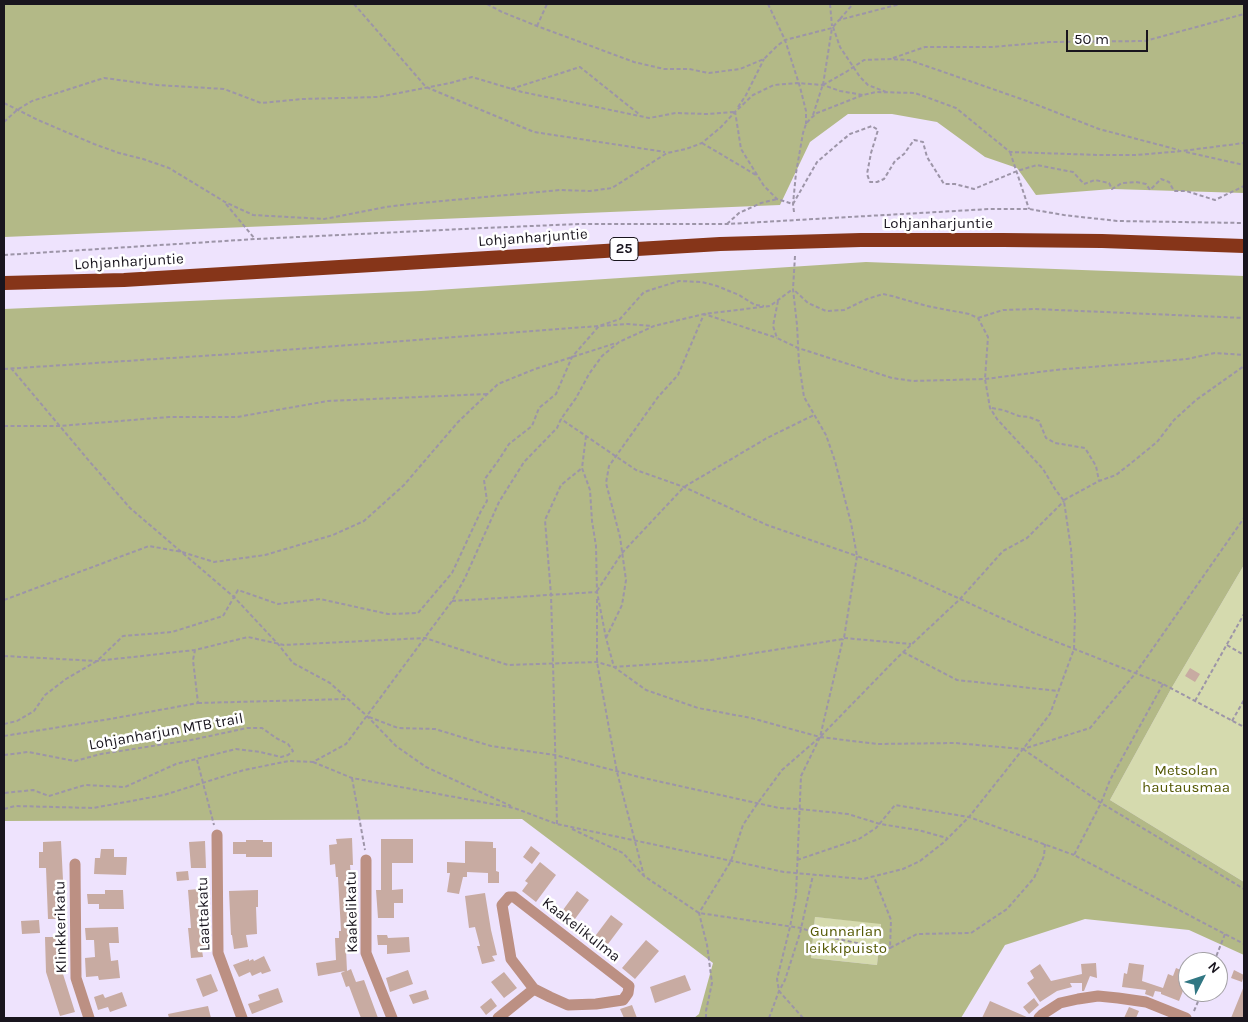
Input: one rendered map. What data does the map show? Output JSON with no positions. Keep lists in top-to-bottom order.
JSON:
{
  "streets": {
    "highway": ["Lohjanharjuntie", "25"],
    "street": [
      "Kaakelikatu",
      "Laattakatu",
      "Klinkkerikatu",
      "Kaakelikulma"
    ],
    "path": ["Lohjanharjun MTB trail"]
  },
  "parks": ["Metsolan hautausmaa", "Gunnarlan leikkipuisto"],
  "scale_bar": "50 m",
  "north": "top right"
}
